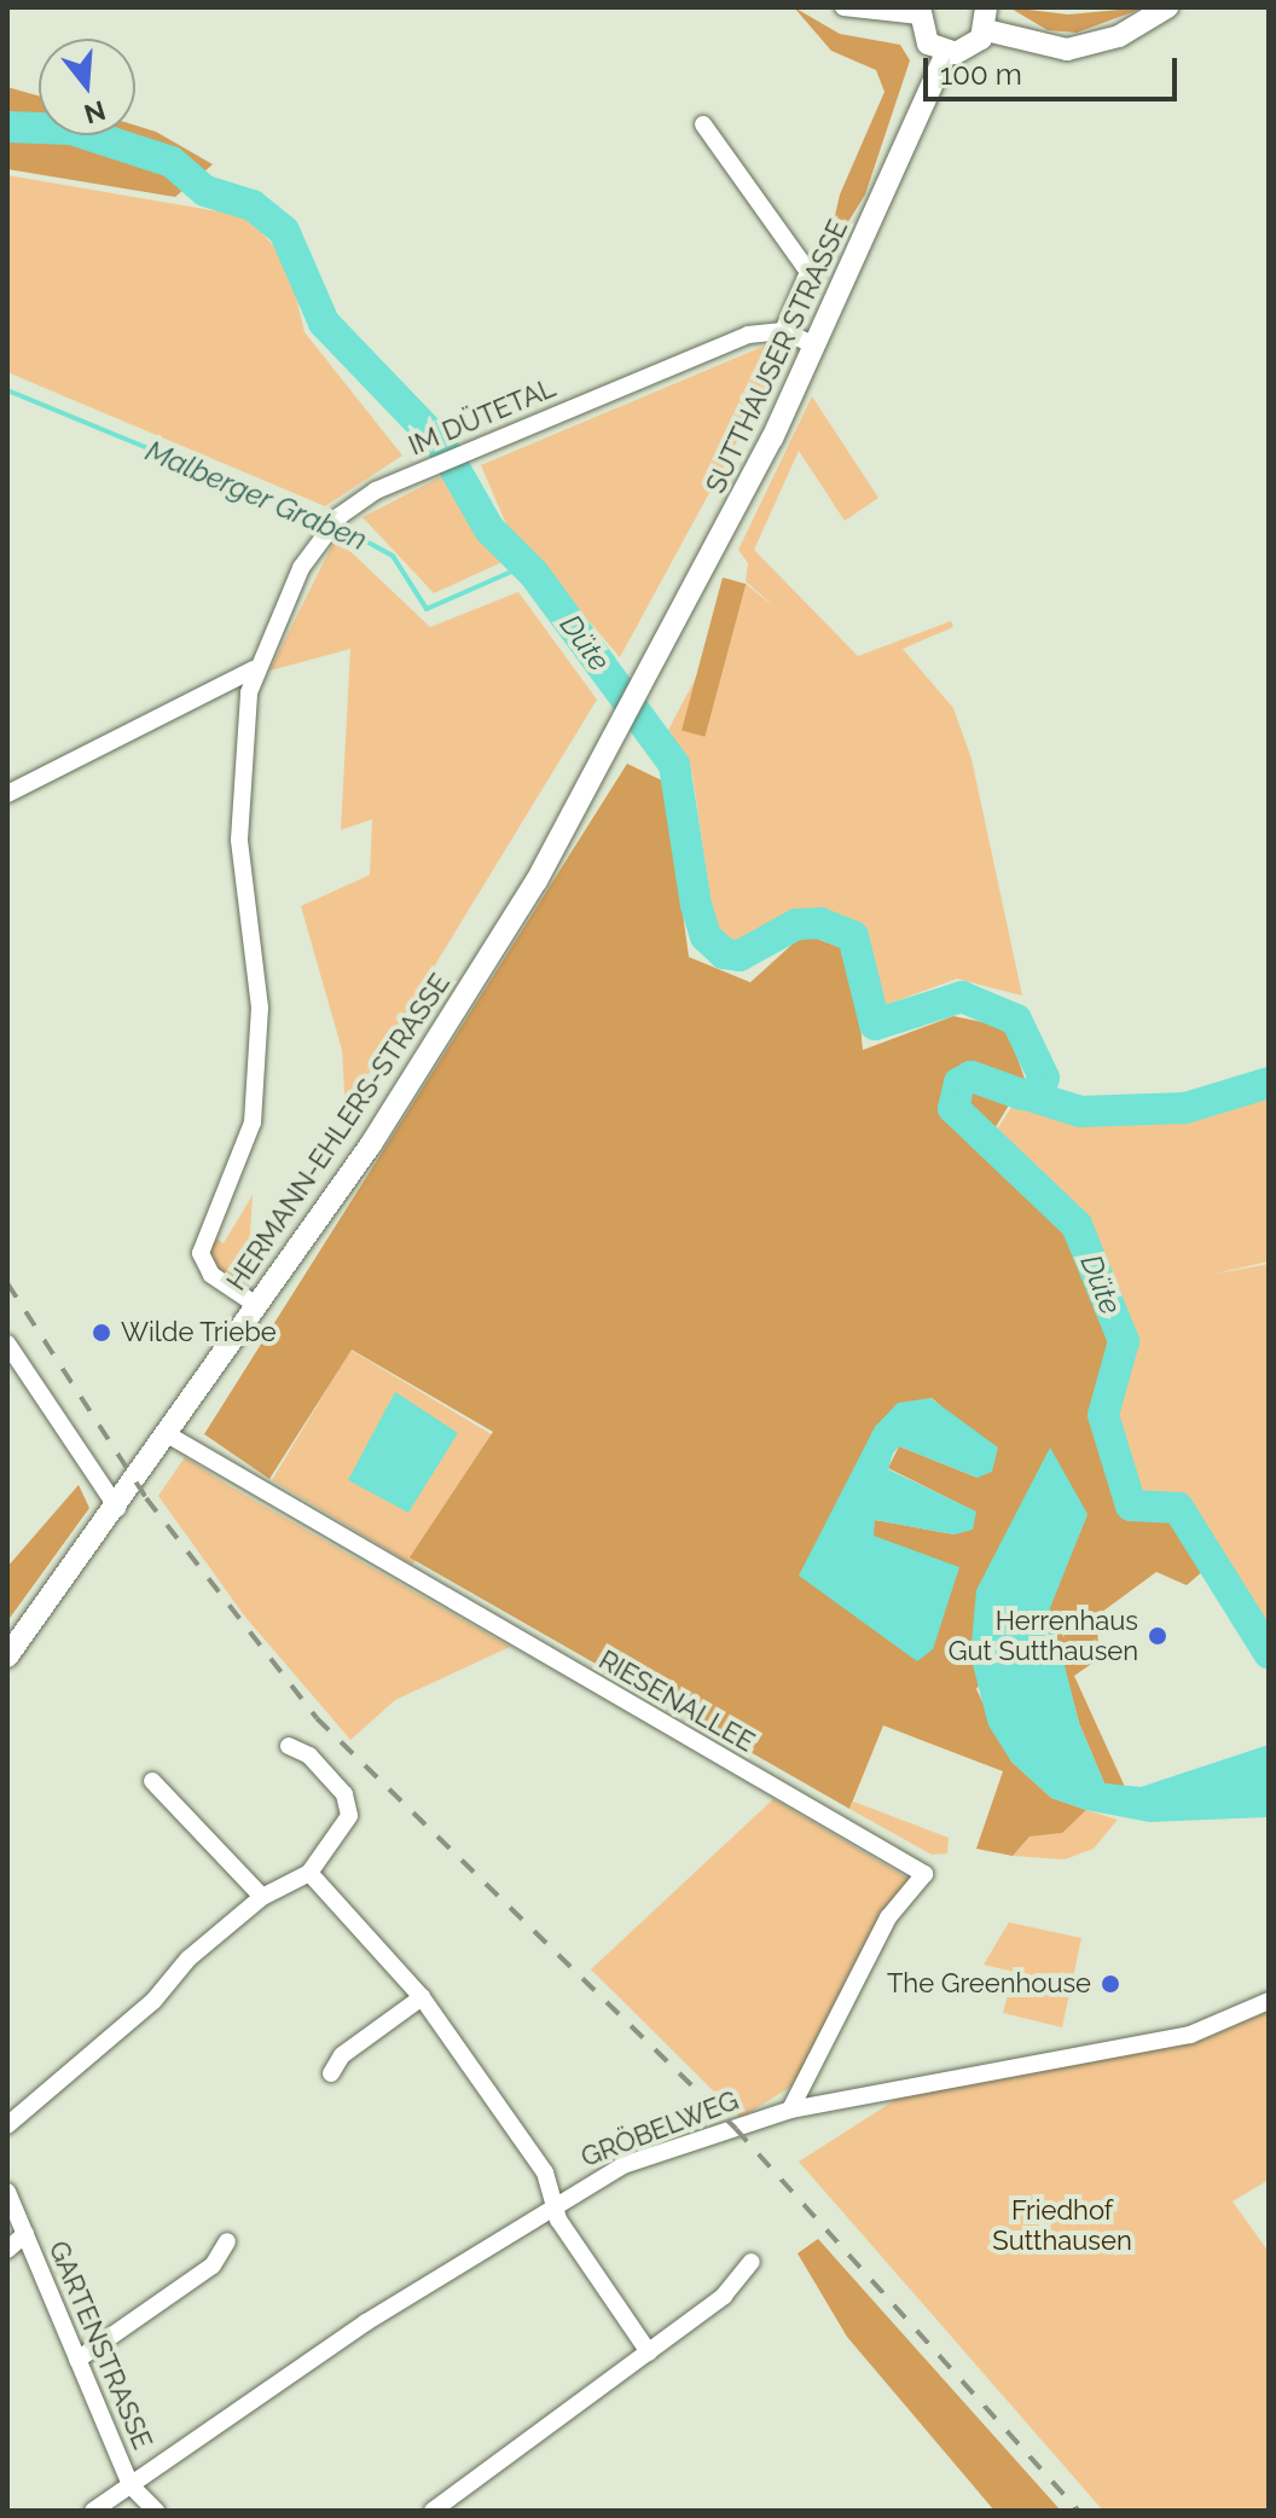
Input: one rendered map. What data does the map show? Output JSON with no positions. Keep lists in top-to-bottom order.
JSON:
{
  "streets": {
    "street": [
      "SUTTHAUSER STRASSE",
      "IM DÜTETAL",
      "HERMANN-EHLERS-STRASSE",
      "RIESENALLEE",
      "GRÖBELWEG",
      "GARTENSTRASSE"
    ]
  },
  "crossings": [
    ["SUTTHAUSER STRASSE", "HERMANN-EHLERS-STRASSE"],
    ["HERMANN-EHLERS-STRASSE", "RIESENALLEE"],
    ["RIESENALLEE", "GRÖBELWEG"],
    ["GRÖBELWEG", "GARTENSTRASSE"]
  ],
  "water": ["Malberger Graben", "Düte"],
  "parks": ["Friedhof Sutthausen"],
  "places": ["Wilde Triebe", "Herrenhaus Gut Sutthausen", "The Greenhouse"],
  "scale_bar": "100 m",
  "north": "bottom"
}
